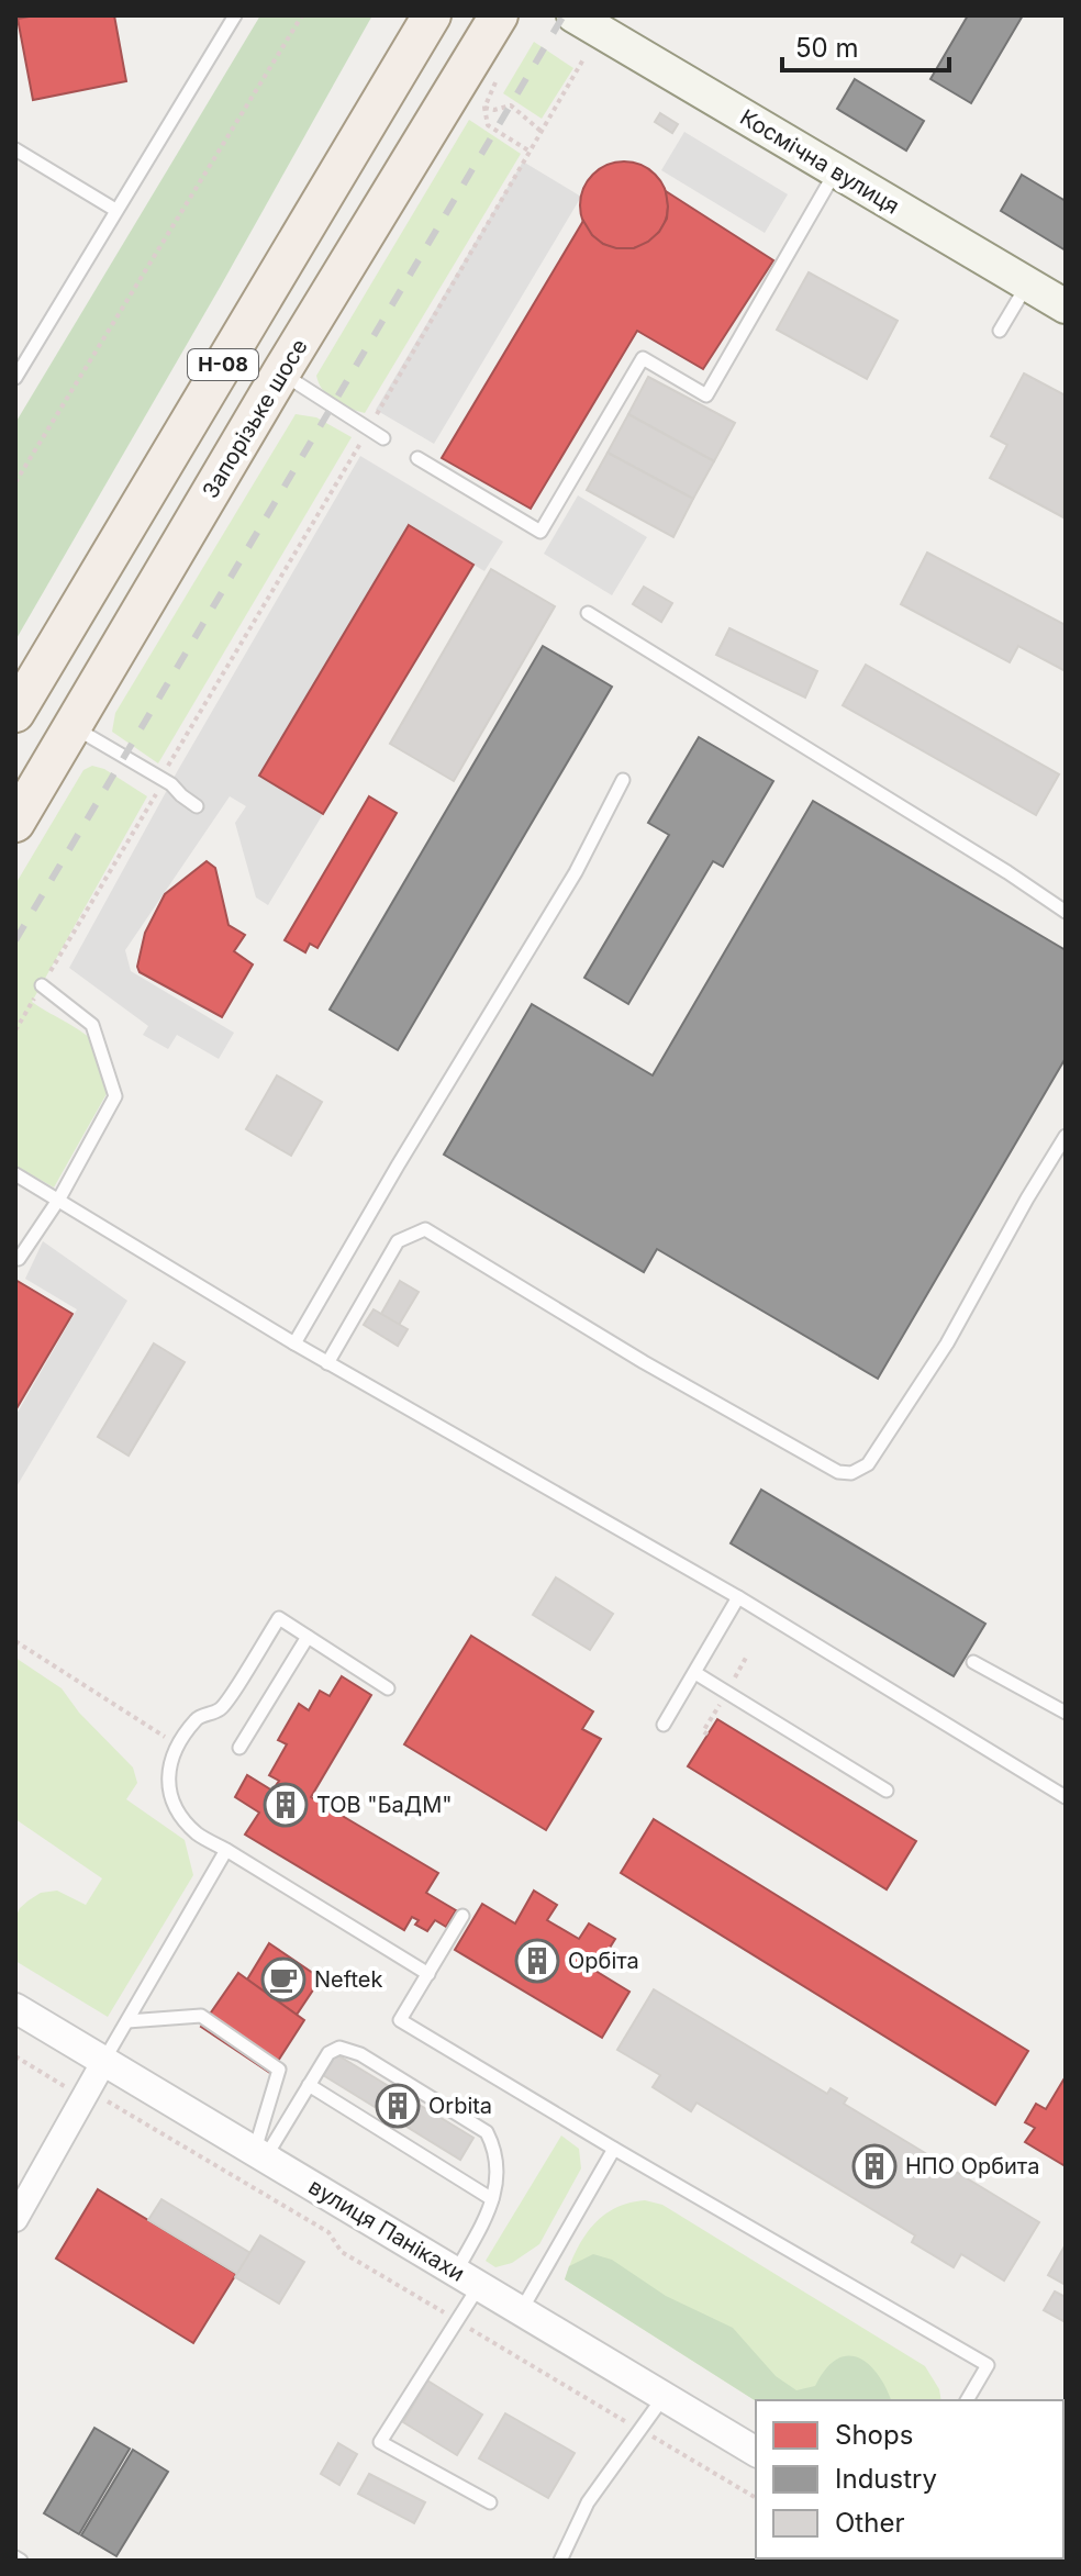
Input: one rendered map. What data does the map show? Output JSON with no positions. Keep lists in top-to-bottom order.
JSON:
{
  "streets": {
    "main road": ["Космічна вулиця", "Н-08", "Запорізьке шосе"],
    "street": ["вулиця Панікахи"]
  },
  "places": {
    "building": [
      "ТОВ \"БаДМ\"",
      "Орбіта",
      "Orbita",
      "НПО Орбита"
    ],
    "cafe": ["Neftek"]
  },
  "legend": ["Shops", "Industry", "Other"],
  "scale_bar": "50 m"
}
